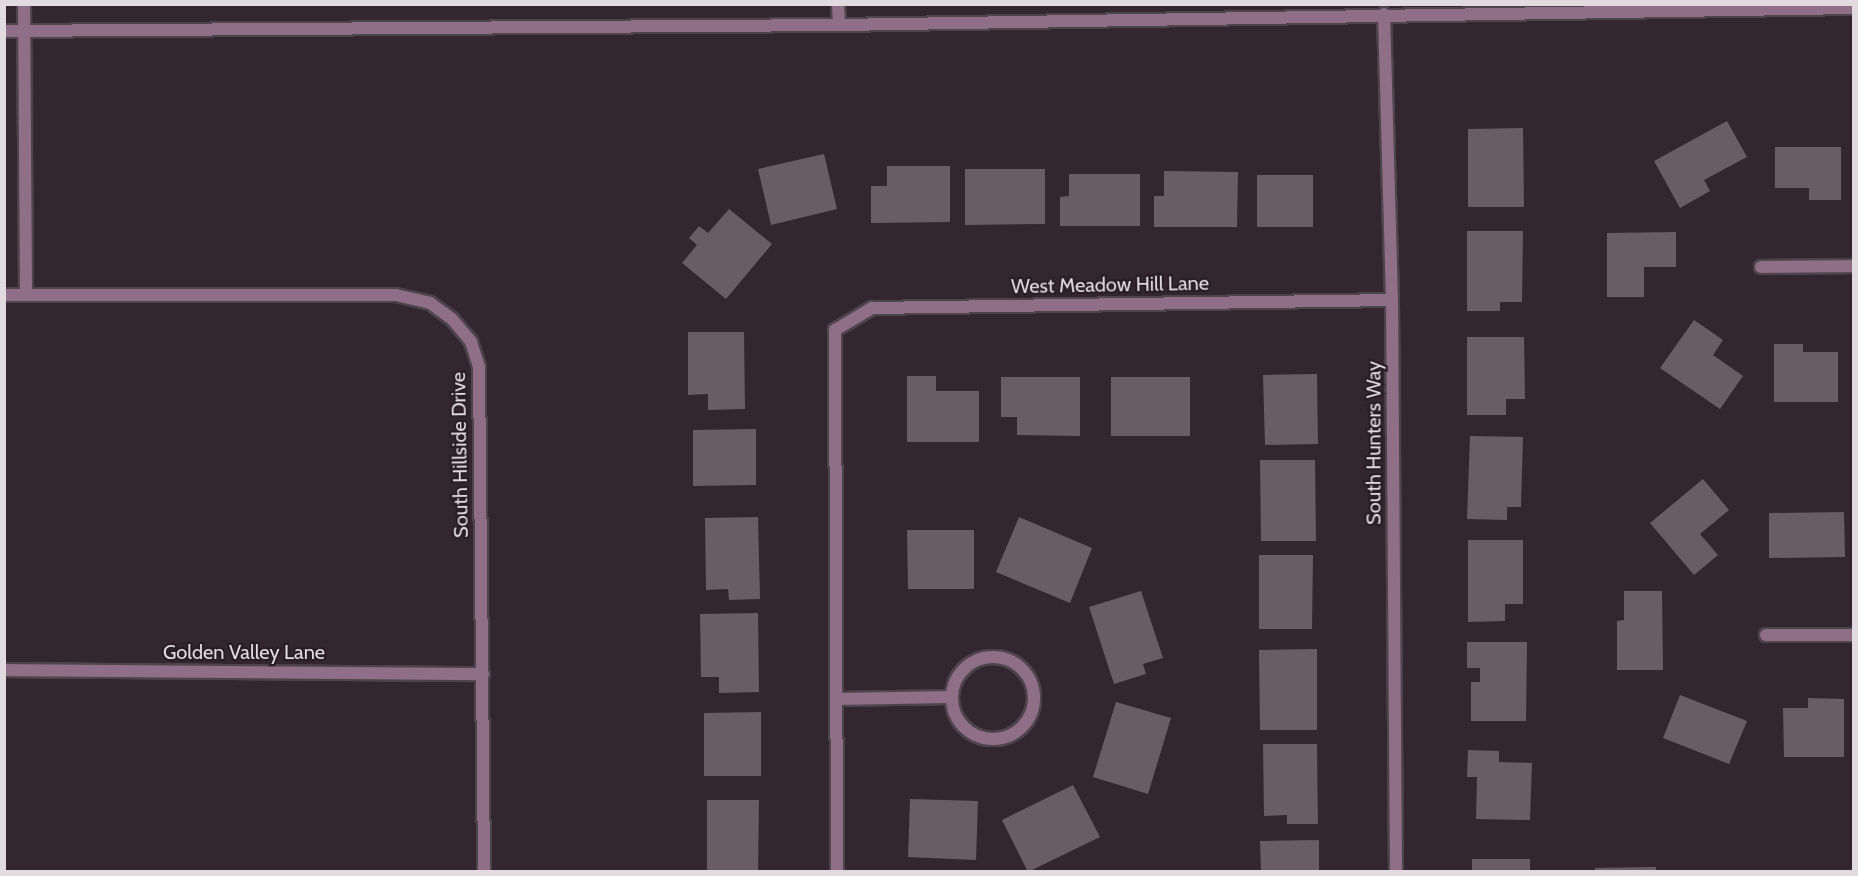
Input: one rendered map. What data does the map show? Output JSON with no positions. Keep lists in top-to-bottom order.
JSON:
{
  "streets": {
    "street": [
      "West Meadow Hill Lane",
      "South Hunters Way",
      "South Hillside Drive",
      "Golden Valley Lane"
    ]
  },
  "crossings": [
    ["West Meadow Hill Lane", "South Hunters Way"],
    ["South Hillside Drive", "Golden Valley Lane"]
  ]
}
